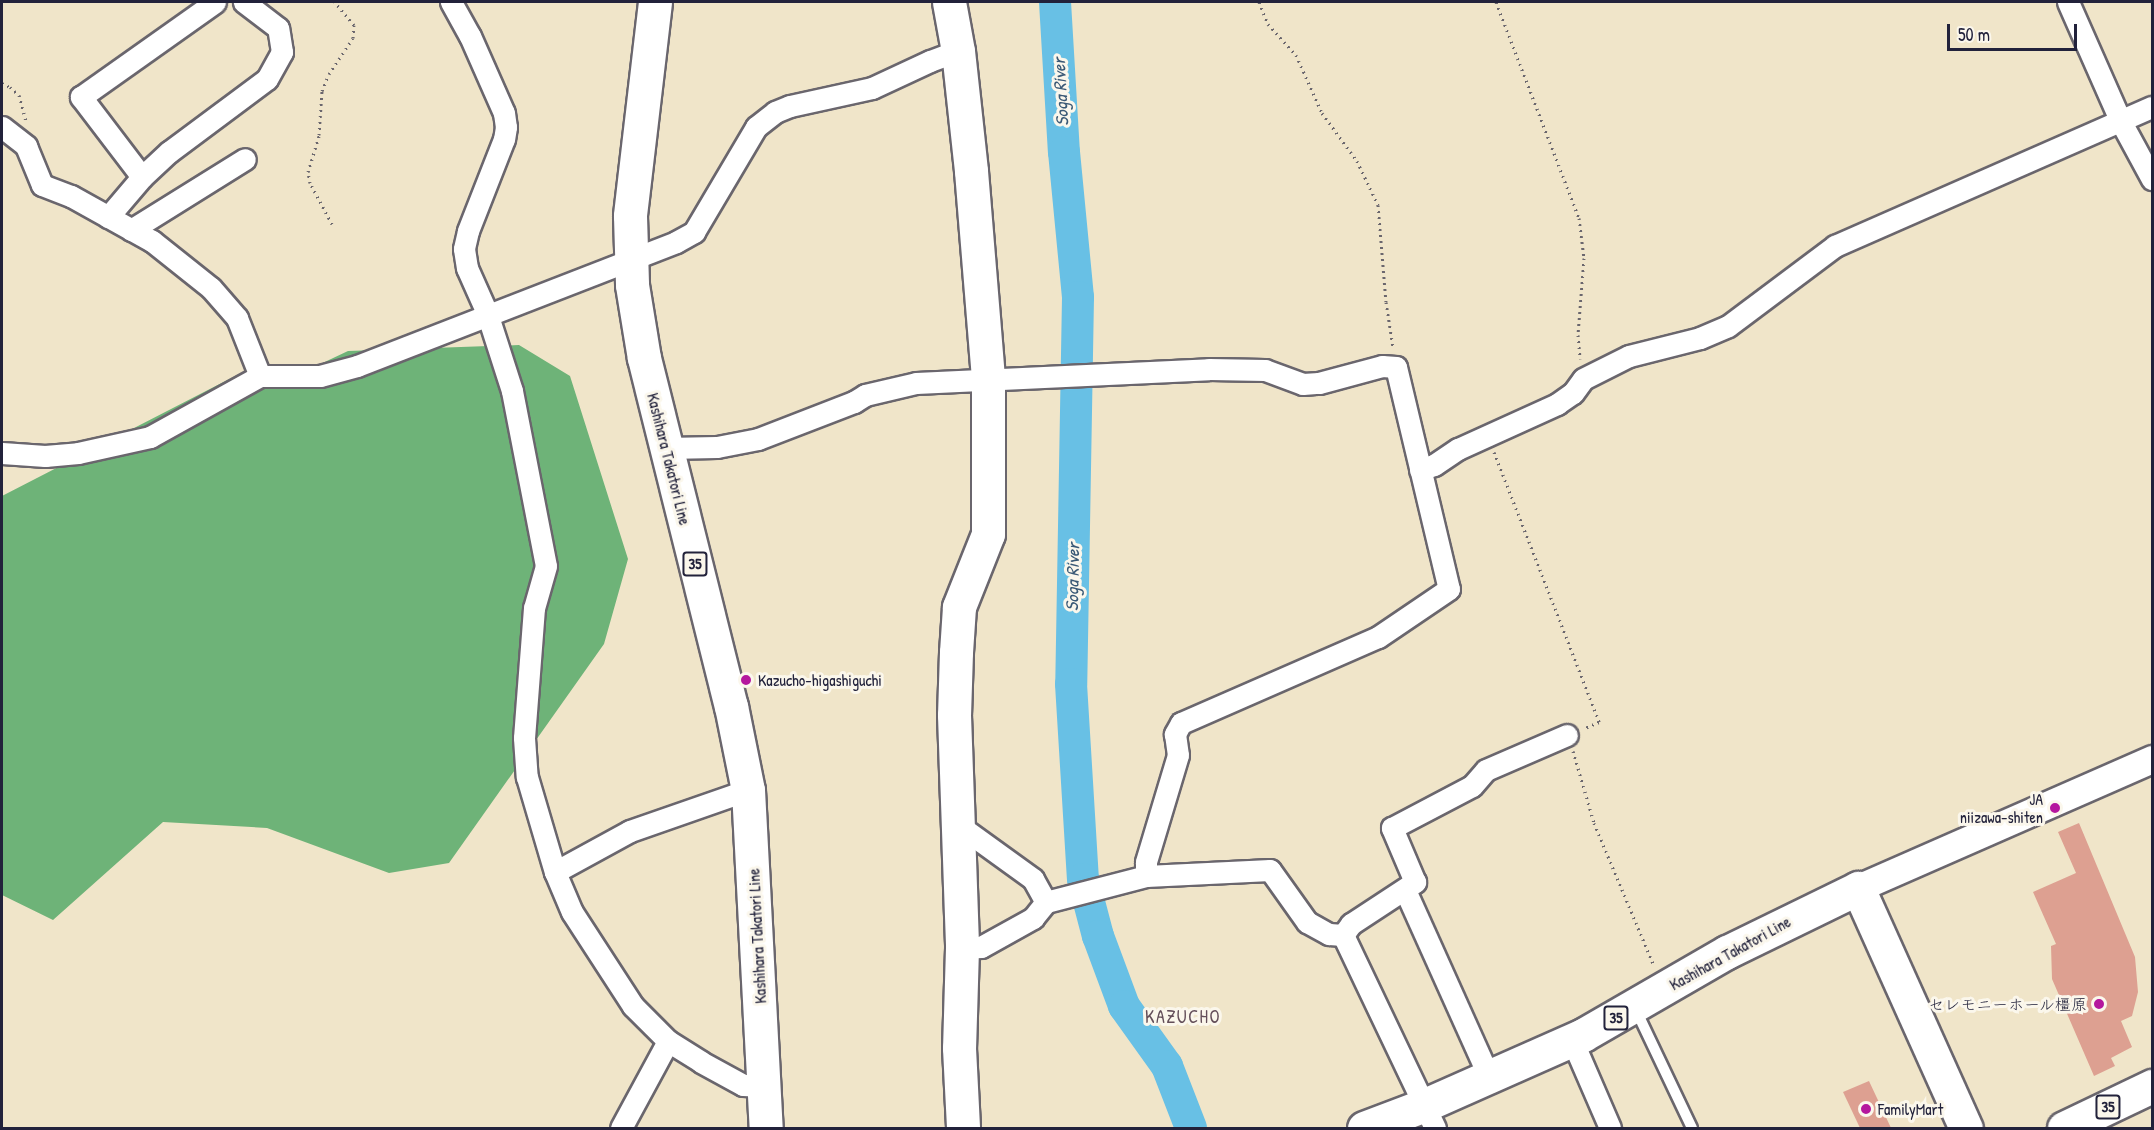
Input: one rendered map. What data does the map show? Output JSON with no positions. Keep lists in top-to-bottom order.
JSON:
{
  "streets": {
    "main road": ["Kashihara Takatori Line", "35"]
  },
  "districts": ["KAZUCHO"],
  "water": ["Soga River"],
  "places": [
    "Kazucho-higashiguchi",
    "JA niizawa-shiten",
    "セレモニーホール橿原",
    "FamilyMart"
  ],
  "scale_bar": "50 m"
}
